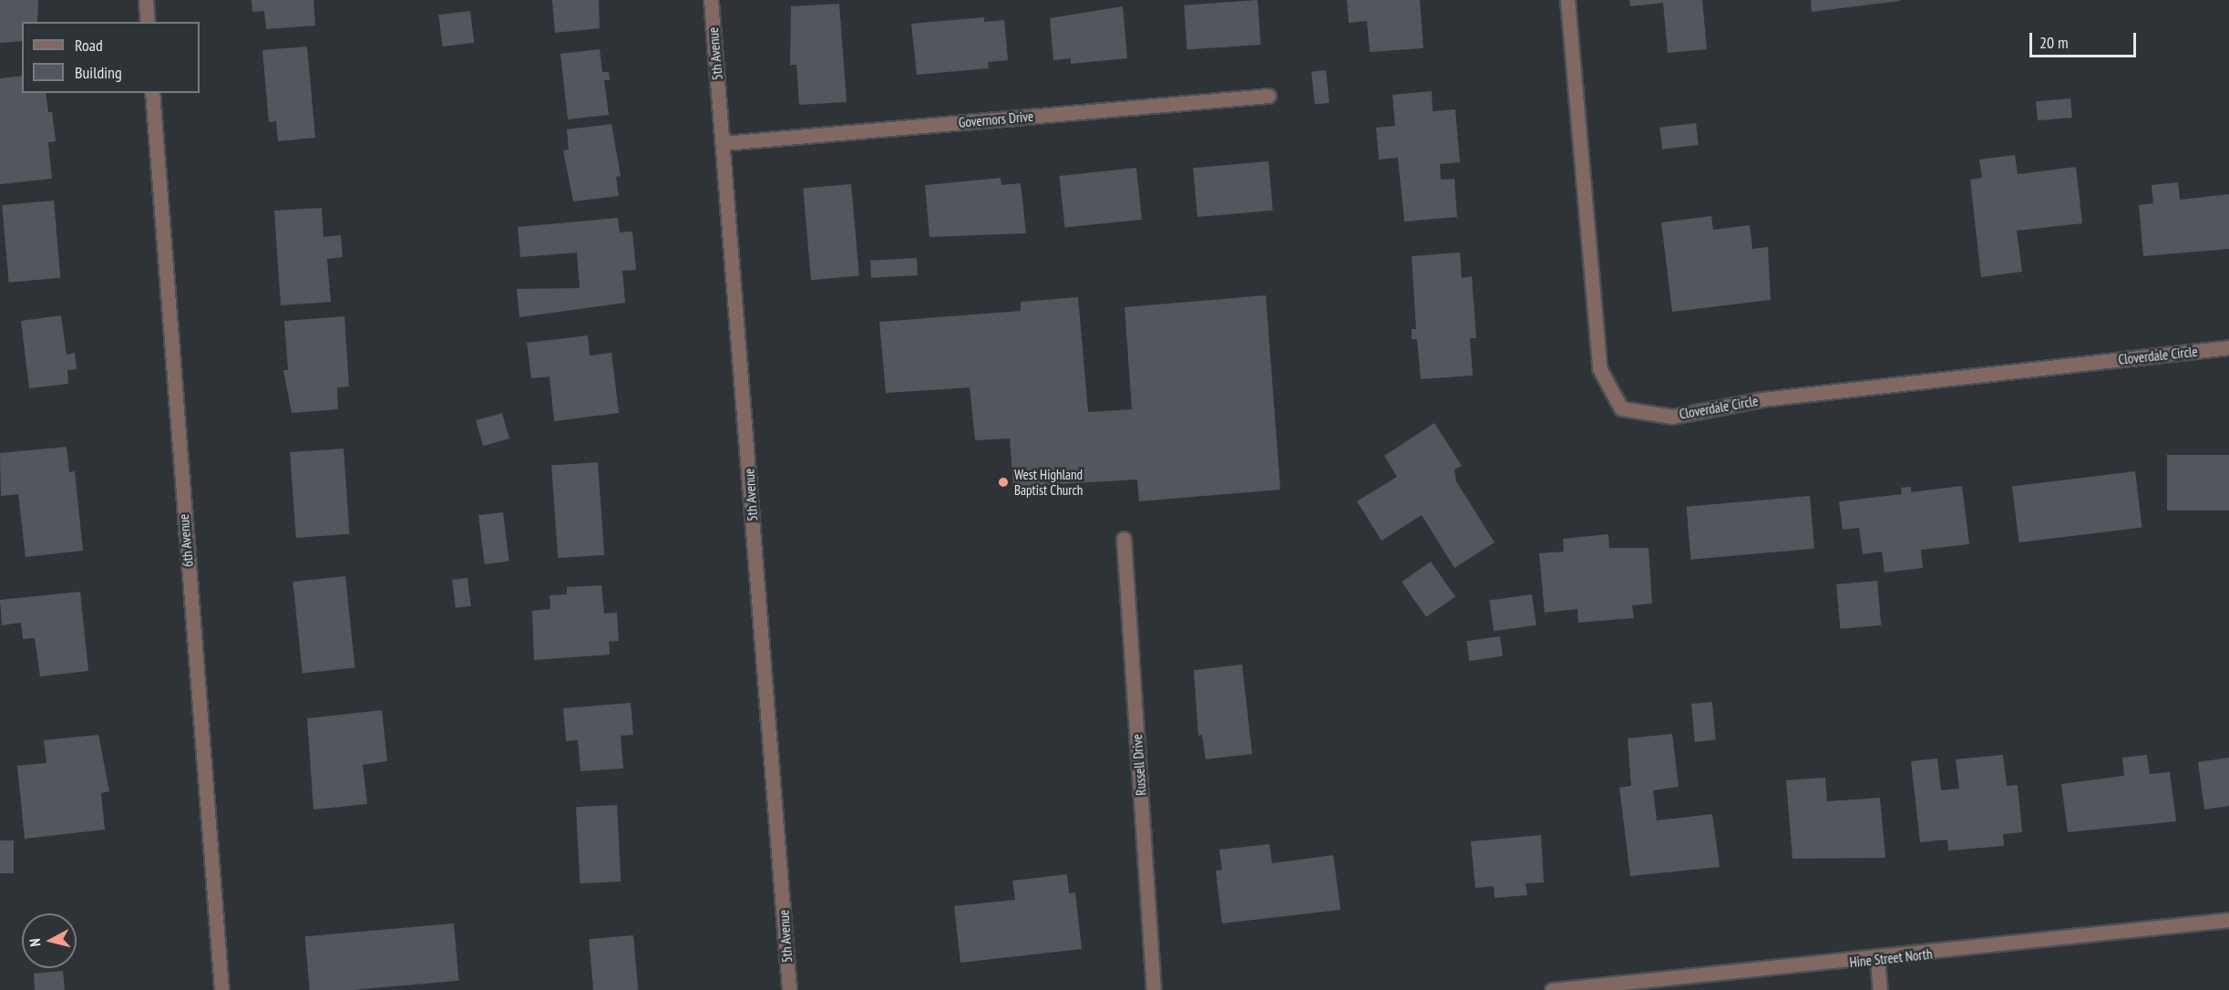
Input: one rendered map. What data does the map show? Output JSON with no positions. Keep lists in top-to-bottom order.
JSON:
{
  "streets": {
    "street": [
      "5th Avenue",
      "Governors Drive",
      "Cloverdale Circle",
      "6th Avenue",
      "Russell Drive",
      "Hine Street North"
    ]
  },
  "crossings": [
    ["5th Avenue", "Governors Drive"]
  ],
  "places": ["West Highland Baptist Church"],
  "legend": ["Road", "Building"],
  "scale_bar": "20 m",
  "north": "left"
}
